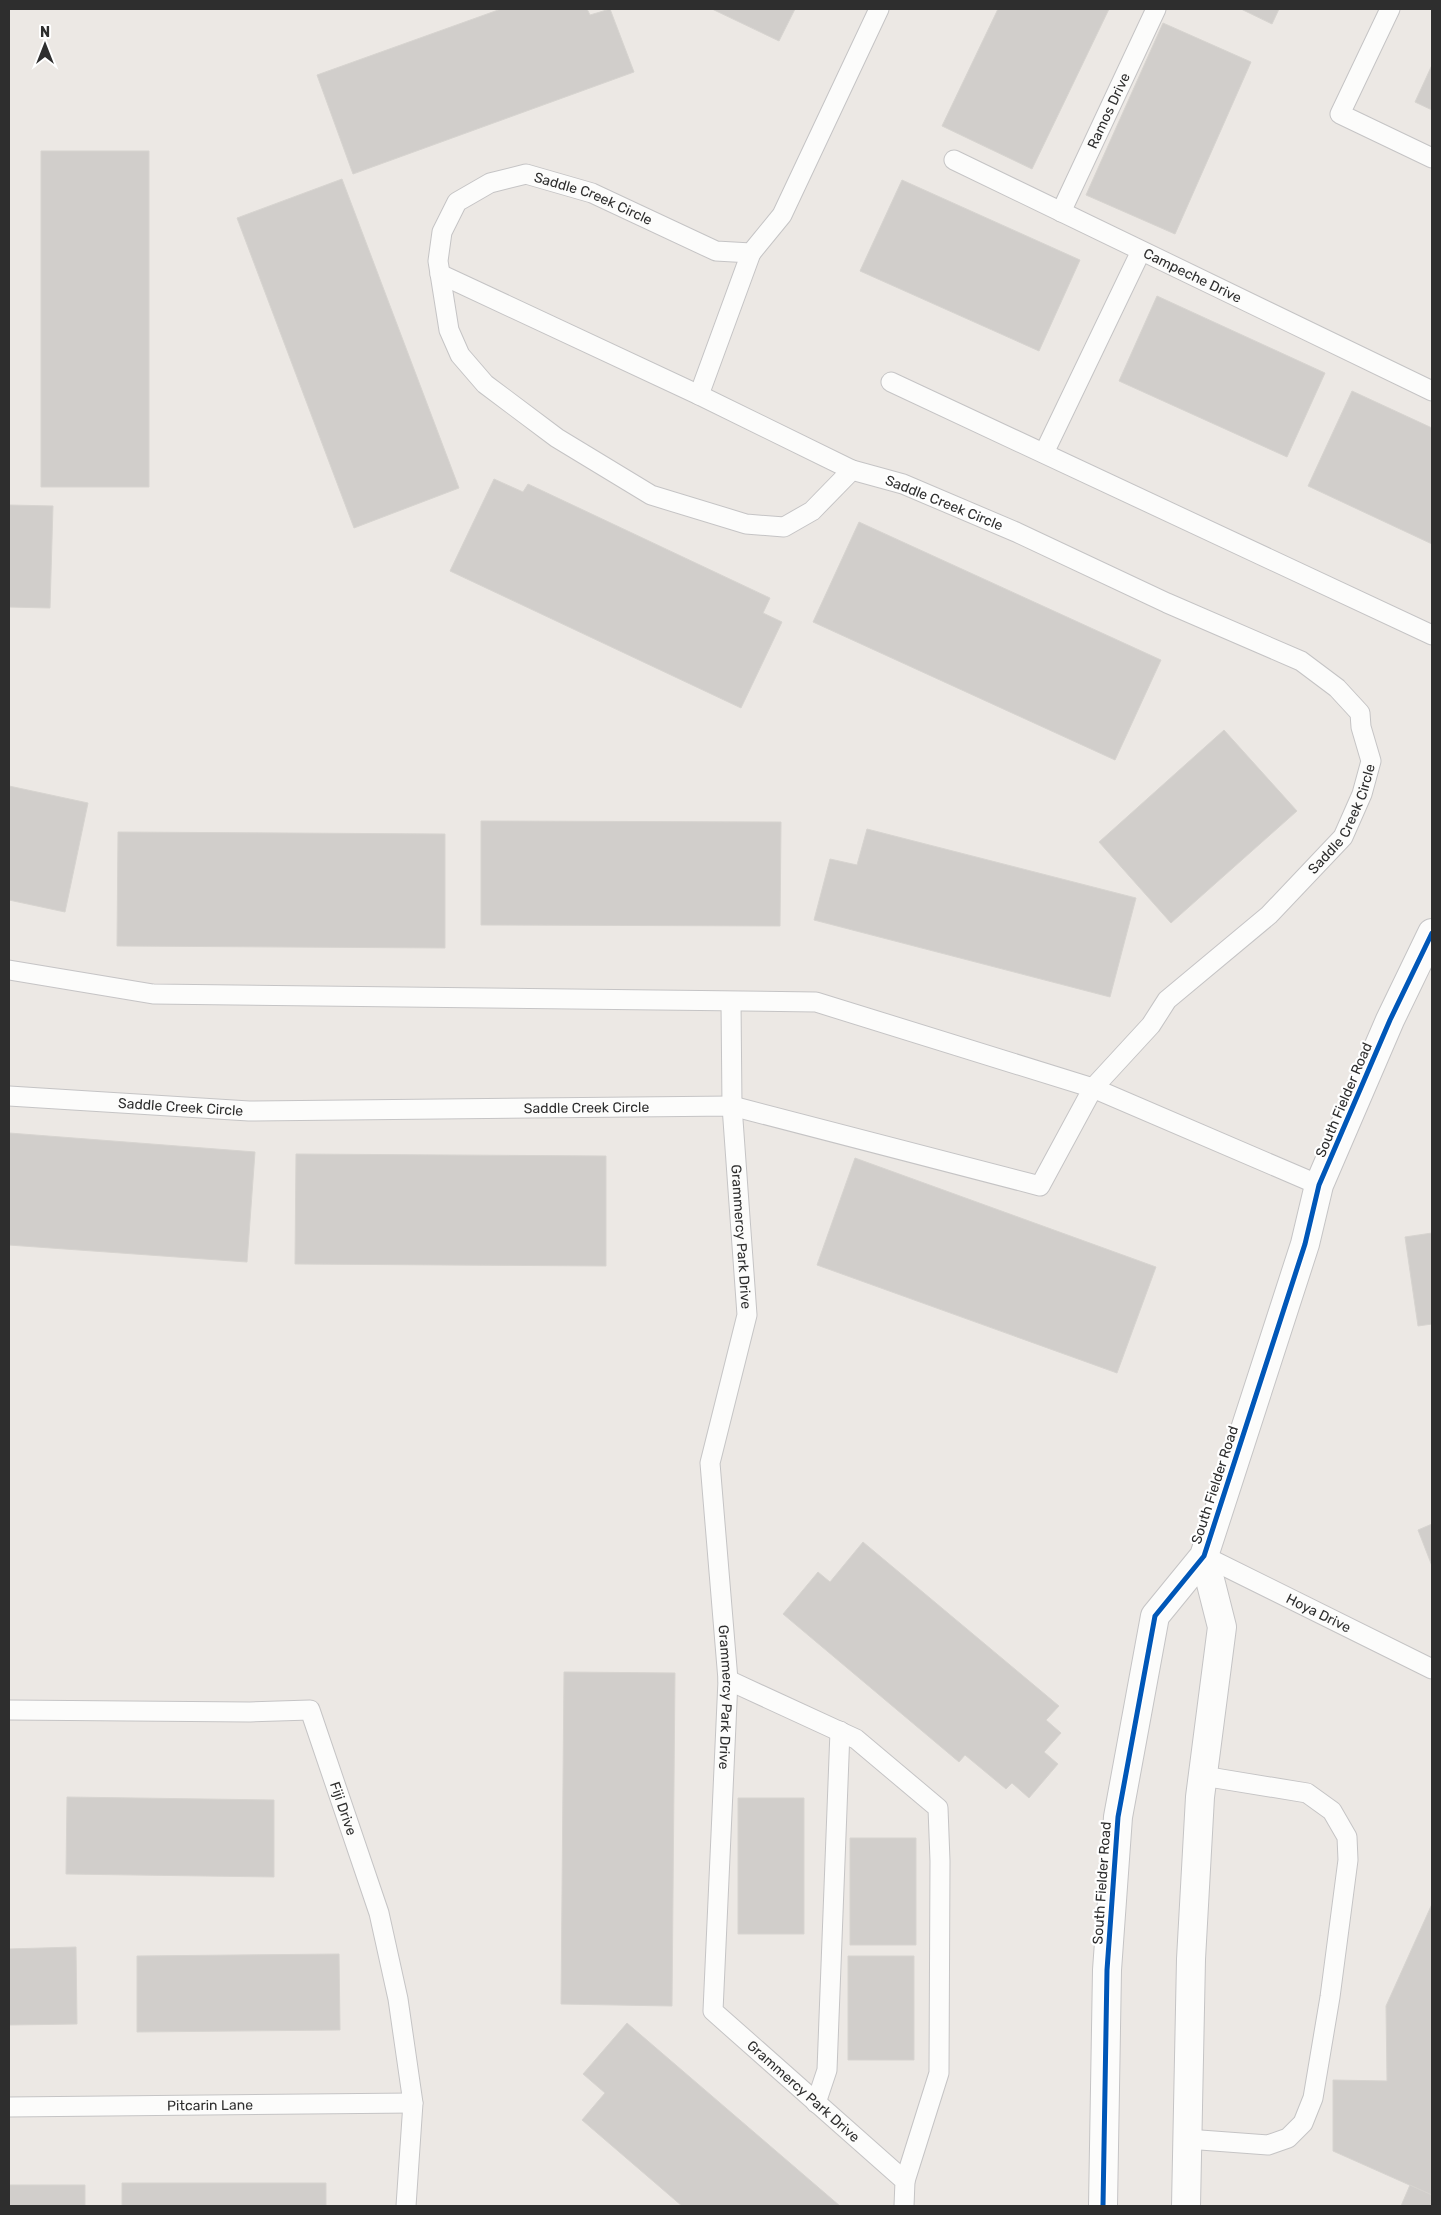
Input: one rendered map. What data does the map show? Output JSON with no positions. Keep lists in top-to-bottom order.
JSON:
{
  "streets": {
    "street": ["South Fielder Road"],
    "lane": [
      "Ramos Drive",
      "Saddle Creek Circle",
      "Campeche Drive",
      "Grammercy Park Drive",
      "Hoya Drive",
      "Fiji Drive",
      "Pitcarin Lane"
    ]
  },
  "crossings": [
    ["Ramos Drive", "Campeche Drive"],
    ["Saddle Creek Circle", "Grammercy Park Drive"],
    ["South Fielder Road", "Hoya Drive"],
    ["Fiji Drive", "Pitcarin Lane"]
  ],
  "north": "top"
}
